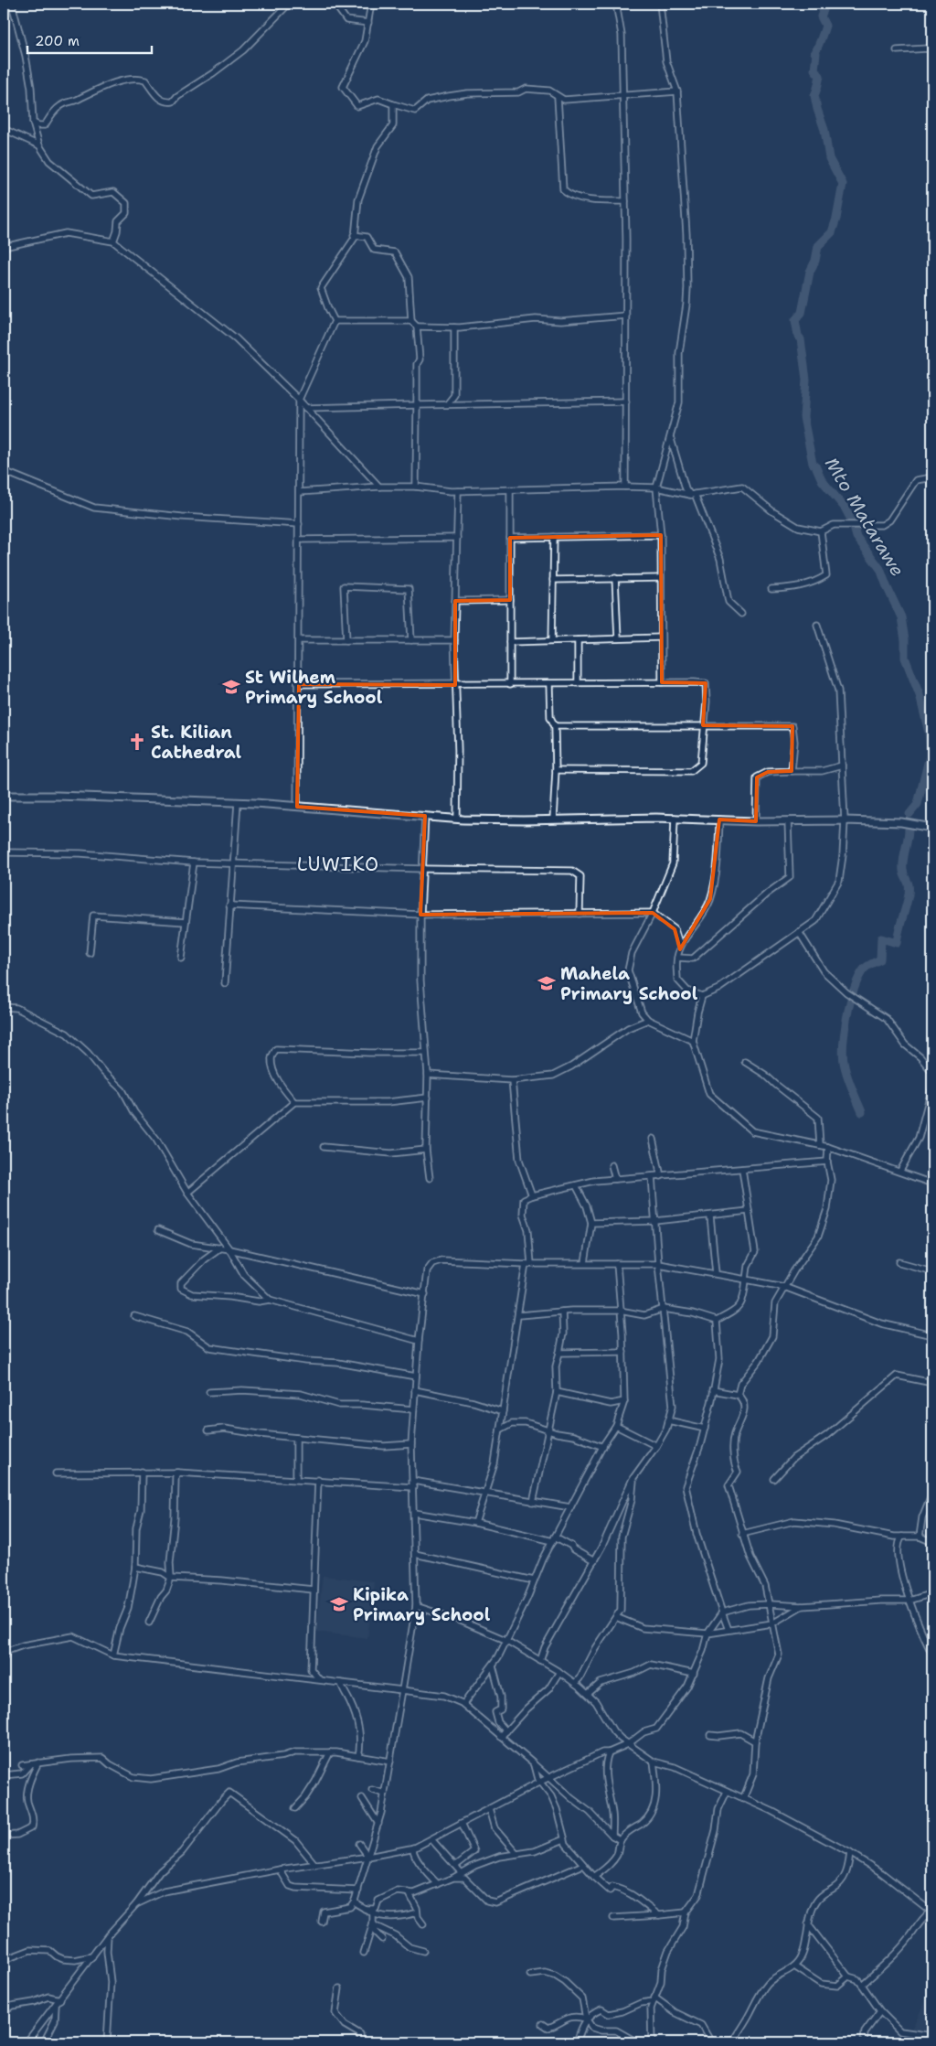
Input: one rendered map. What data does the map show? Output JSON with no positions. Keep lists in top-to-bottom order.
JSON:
{
  "districts": ["LUWIKO"],
  "water": ["Mto Matarawe"],
  "places": {
    "school or university": ["St Wilhem Primary School", "Mahela Primary School", "Kipika Primary School"],
    "church": ["St. Kilian Cathedral"]
  },
  "scale_bar": "200 m"
}
